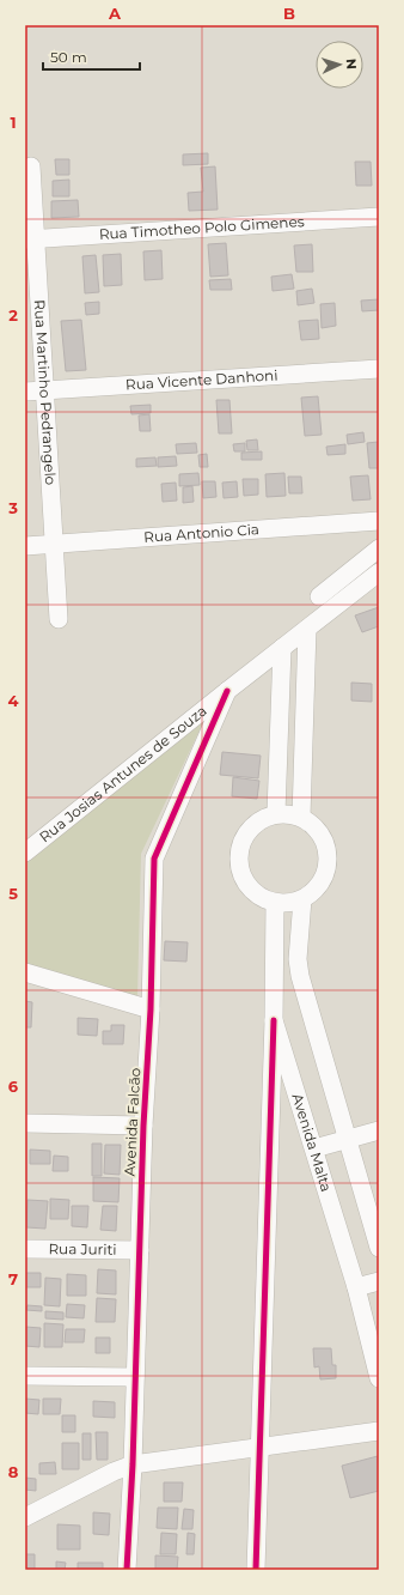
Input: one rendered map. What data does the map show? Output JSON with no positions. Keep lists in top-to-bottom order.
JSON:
{
  "streets": {
    "street": [
      "Rua Timotheo Polo Gimenes",
      "Rua Vicente Danhoni",
      "Rua Martinho Pedrangelo",
      "Rua Antonio Cia",
      "Rua Josias Antunes de Souza",
      "Avenida Falcão",
      "Avenida Malta",
      "Rua Juriti"
    ]
  },
  "crossings": [
    ["Rua Timotheo Polo Gimenes", "Rua Martinho Pedrangelo"],
    ["Rua Vicente Danhoni", "Rua Martinho Pedrangelo"],
    ["Rua Martinho Pedrangelo", "Rua Antonio Cia"],
    ["Rua Josias Antunes de Souza", "Avenida Falcão"],
    ["Avenida Falcão", "Rua Juriti"]
  ],
  "scale_bar": "50 m",
  "north": "right",
  "grid": {
    "columns": ["A", "B"],
    "rows": [
      "1",
      "2",
      "3",
      "4",
      "5",
      "6",
      "7",
      "8"
    ]
  }
}
